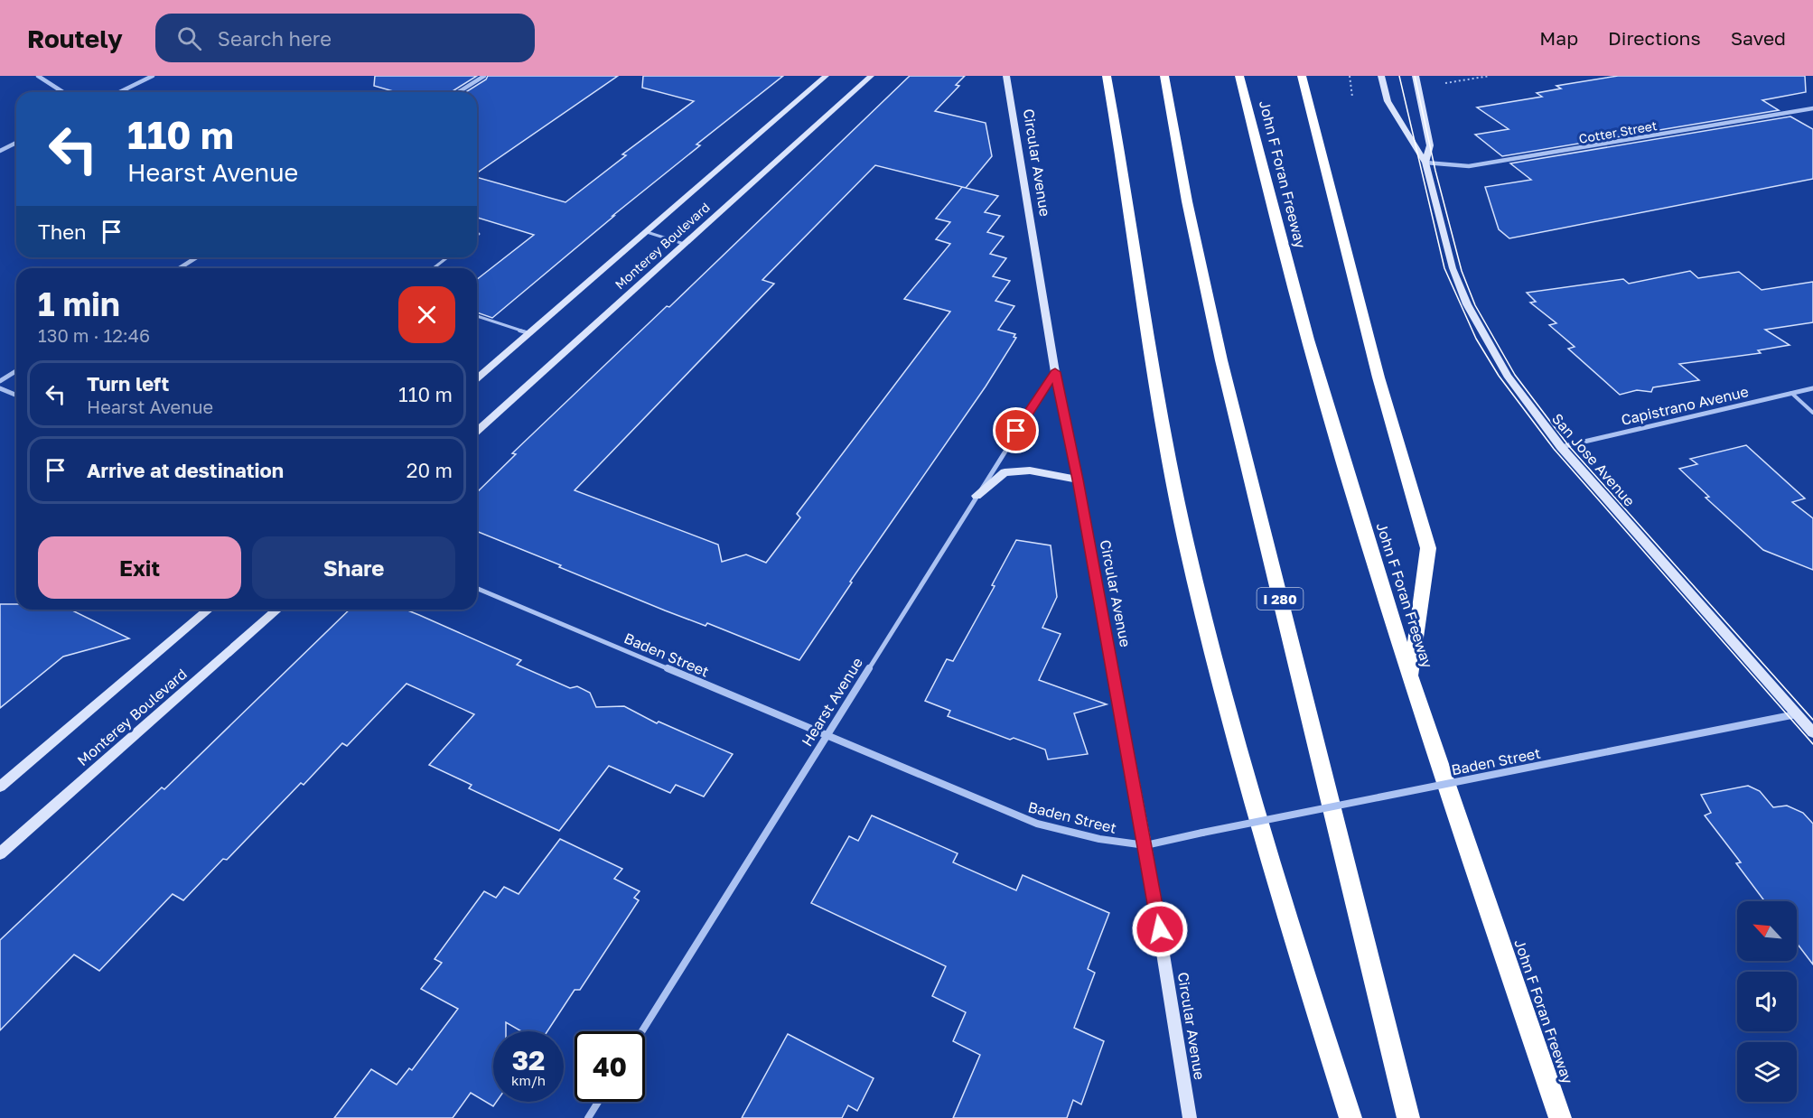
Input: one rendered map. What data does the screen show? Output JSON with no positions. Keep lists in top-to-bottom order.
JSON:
{
  "streets": {
    "highway": ["John F Foran Freeway", "I 280"],
    "main road": ["Circular Avenue", "Monterey Boulevard", "San Jose Avenue"],
    "street": [
      "Cotter Street",
      "Capistrano Avenue",
      "Baden Street",
      "Hearst Avenue"
    ]
  },
  "crossings": [
    ["Cotter Street", "San Jose Avenue"],
    ["Circular Avenue", "Baden Street"],
    ["Circular Avenue", "Hearst Avenue"],
    ["Capistrano Avenue", "San Jose Avenue"],
    ["San Jose Avenue", "Baden Street"],
    ["Baden Street", "Hearst Avenue"]
  ],
  "north": "top left",
  "page": {
    "header": "Routely",
    "search": "Search here",
    "nav": ["Map", "Directions", "Saved"],
    "turn": ["110 m", "Hearst Avenue"],
    "then": "Then",
    "heading": ["1 min", "130 m · 12:46"],
    "list": [
      {
        "name": "Turn left",
        "note": "Hearst Avenue",
        "value": "110 m"
      },
      {
        "name": "Arrive at destination",
        "value": "20 m"
      }
    ],
    "buttons": ["Exit", "Share"],
    "speed": "32 km/h",
    "limit": "40"
  }
}
